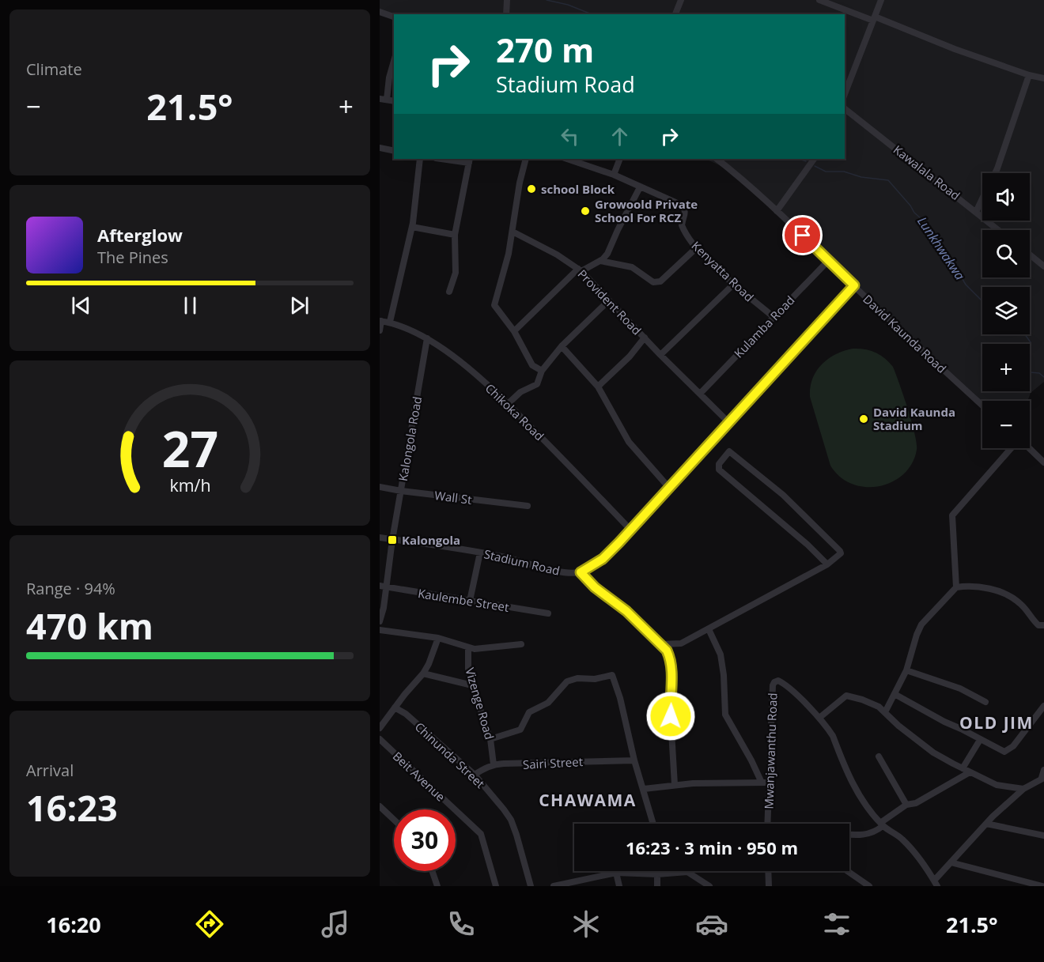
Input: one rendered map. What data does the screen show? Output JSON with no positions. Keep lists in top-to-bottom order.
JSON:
{
  "streets": {
    "street": [
      "Kawalala Road",
      "Kenyatta Road",
      "Provident Road",
      "Kulamba Road",
      "David Kaunda Road",
      "Chikoka Road",
      "Kalongola Road",
      "Wall St",
      "Stadium Road",
      "Kaulembe Street",
      "Vizenge Road",
      "Mwanjawanthu Road",
      "Chinunda Street",
      "Sairi Street",
      "Beit Avenue"
    ]
  },
  "crossings": [
    ["Kenyatta Road", "Kulamba Road"],
    ["Provident Road", "Kulamba Road"],
    ["Kulamba Road", "David Kaunda Road"],
    ["Chikoka Road", "Kalongola Road"],
    ["Kalongola Road", "Wall St"],
    ["Kalongola Road", "Stadium Road"],
    ["Kalongola Road", "Kaulembe Street"],
    ["Vizenge Road", "Sairi Street"],
    ["Chinunda Street", "Sairi Street"]
  ],
  "districts": ["OLD JIM", "CHAWAMA"],
  "water": ["Lunkhwakwa"],
  "places": {
    "other": ["school Block", "Growoold Private School For RCZ", "David Kaunda Stadium"],
    "transit": ["Kalongola"]
  },
  "page": {
    "tile": [
      "Climate",
      ["Range · 94%", "470 km"],
      ["Arrival", "16:23"]
    ],
    "turn": ["270 m", "Stadium Road"],
    "heat": ["−", "21.5°", "+"],
    "map_buttons": ["+", "−"],
    "song": ["Afterglow", "The Pines"],
    "limit": "30",
    "trip": "16:23 · 3 min · 950 m",
    "tabs": ["16:20", "21.5°"],
    "gauge": ["27", "km/h"]
  }
}
